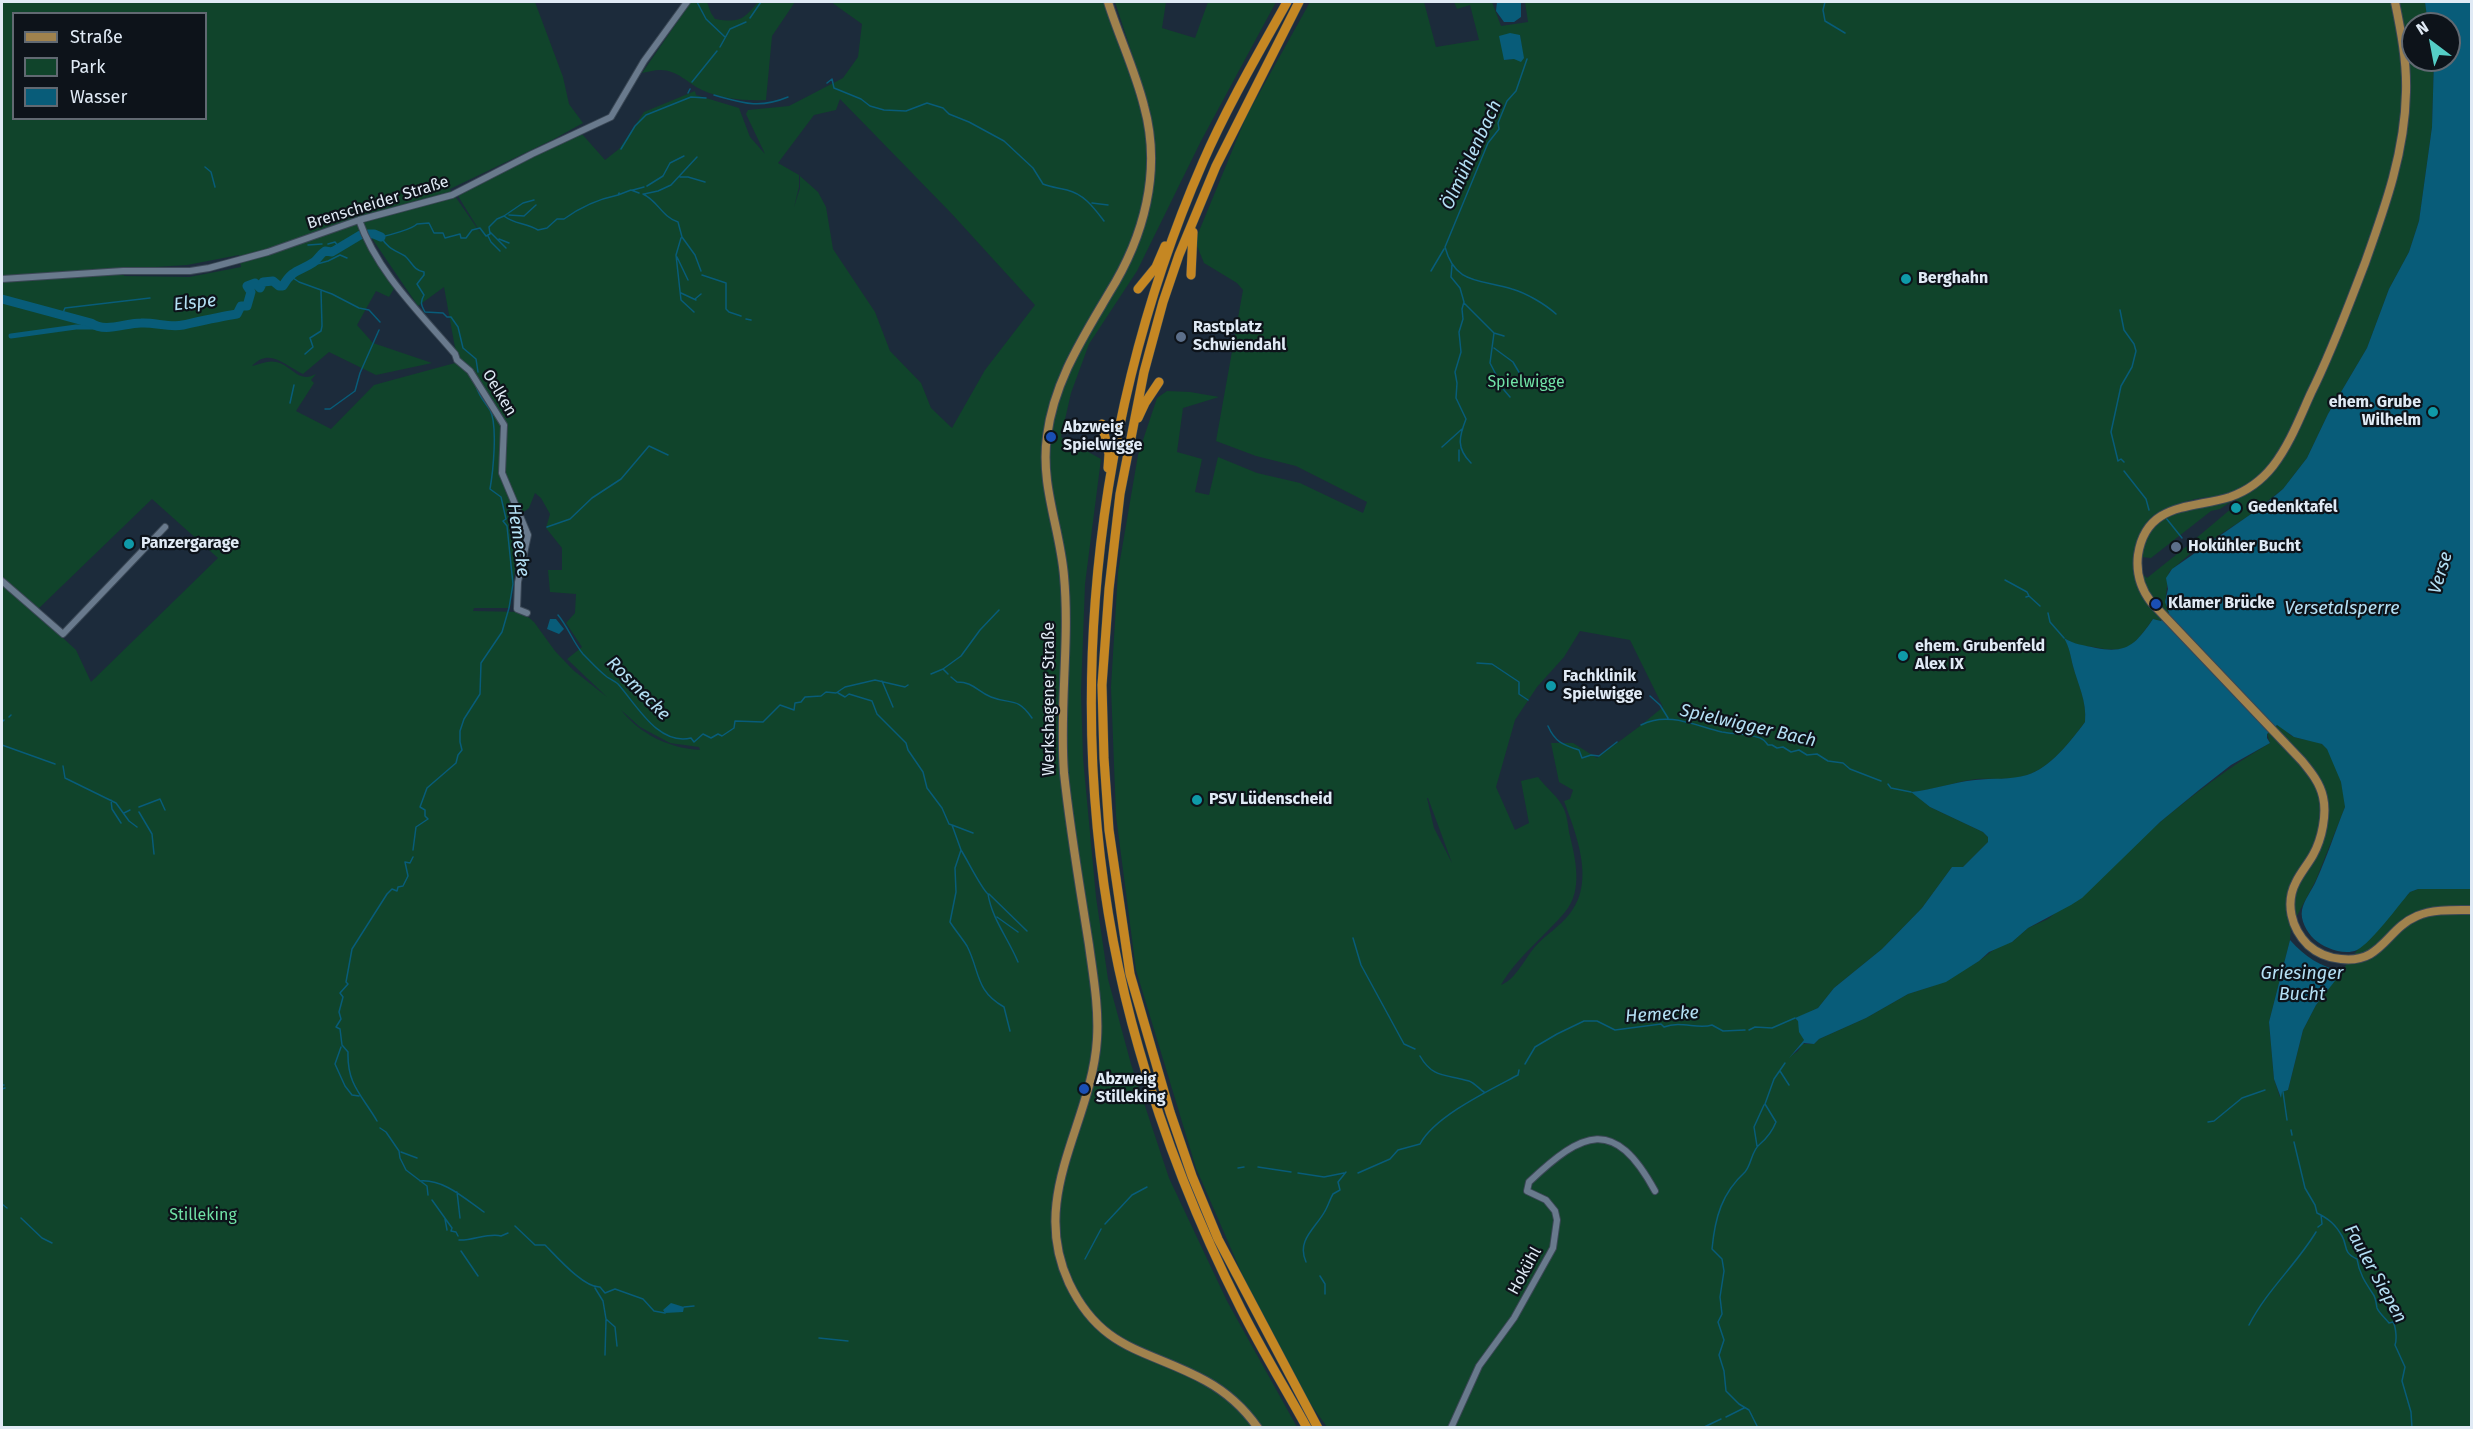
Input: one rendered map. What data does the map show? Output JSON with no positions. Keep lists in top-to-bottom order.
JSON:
{
  "streets": {
    "main road": ["Werkshagener Straße"],
    "street": ["Brenscheider Straße", "Oelken", "Hokühl"]
  },
  "crossings": [
    ["Brenscheider Straße", "Oelken"]
  ],
  "water": [
    "Ölmühlenbach",
    "Elspe",
    "Hemecke",
    "Verse",
    "Versetalsperre",
    "Rosmecke",
    "Spielwigger Bach",
    "Griesinger Bucht",
    "Fauler Siepen"
  ],
  "parks": ["Spielwigge", "Stilleking"],
  "places": [
    "Berghahn",
    "Rastplatz Schwiendahl",
    "ehem. Grube Wilhelm",
    "Abzweig Spielwigge",
    "Gedenktafel",
    "Panzergarage",
    "Hokühler Bucht",
    "Klamer Brücke",
    "ehem. Grubenfeld Alex IX",
    "Fachklinik Spielwigge",
    "PSV Lüdenscheid",
    "Abzweig Stilleking"
  ],
  "legend": ["Straße", "Park", "Wasser"],
  "north": "top left"
}
